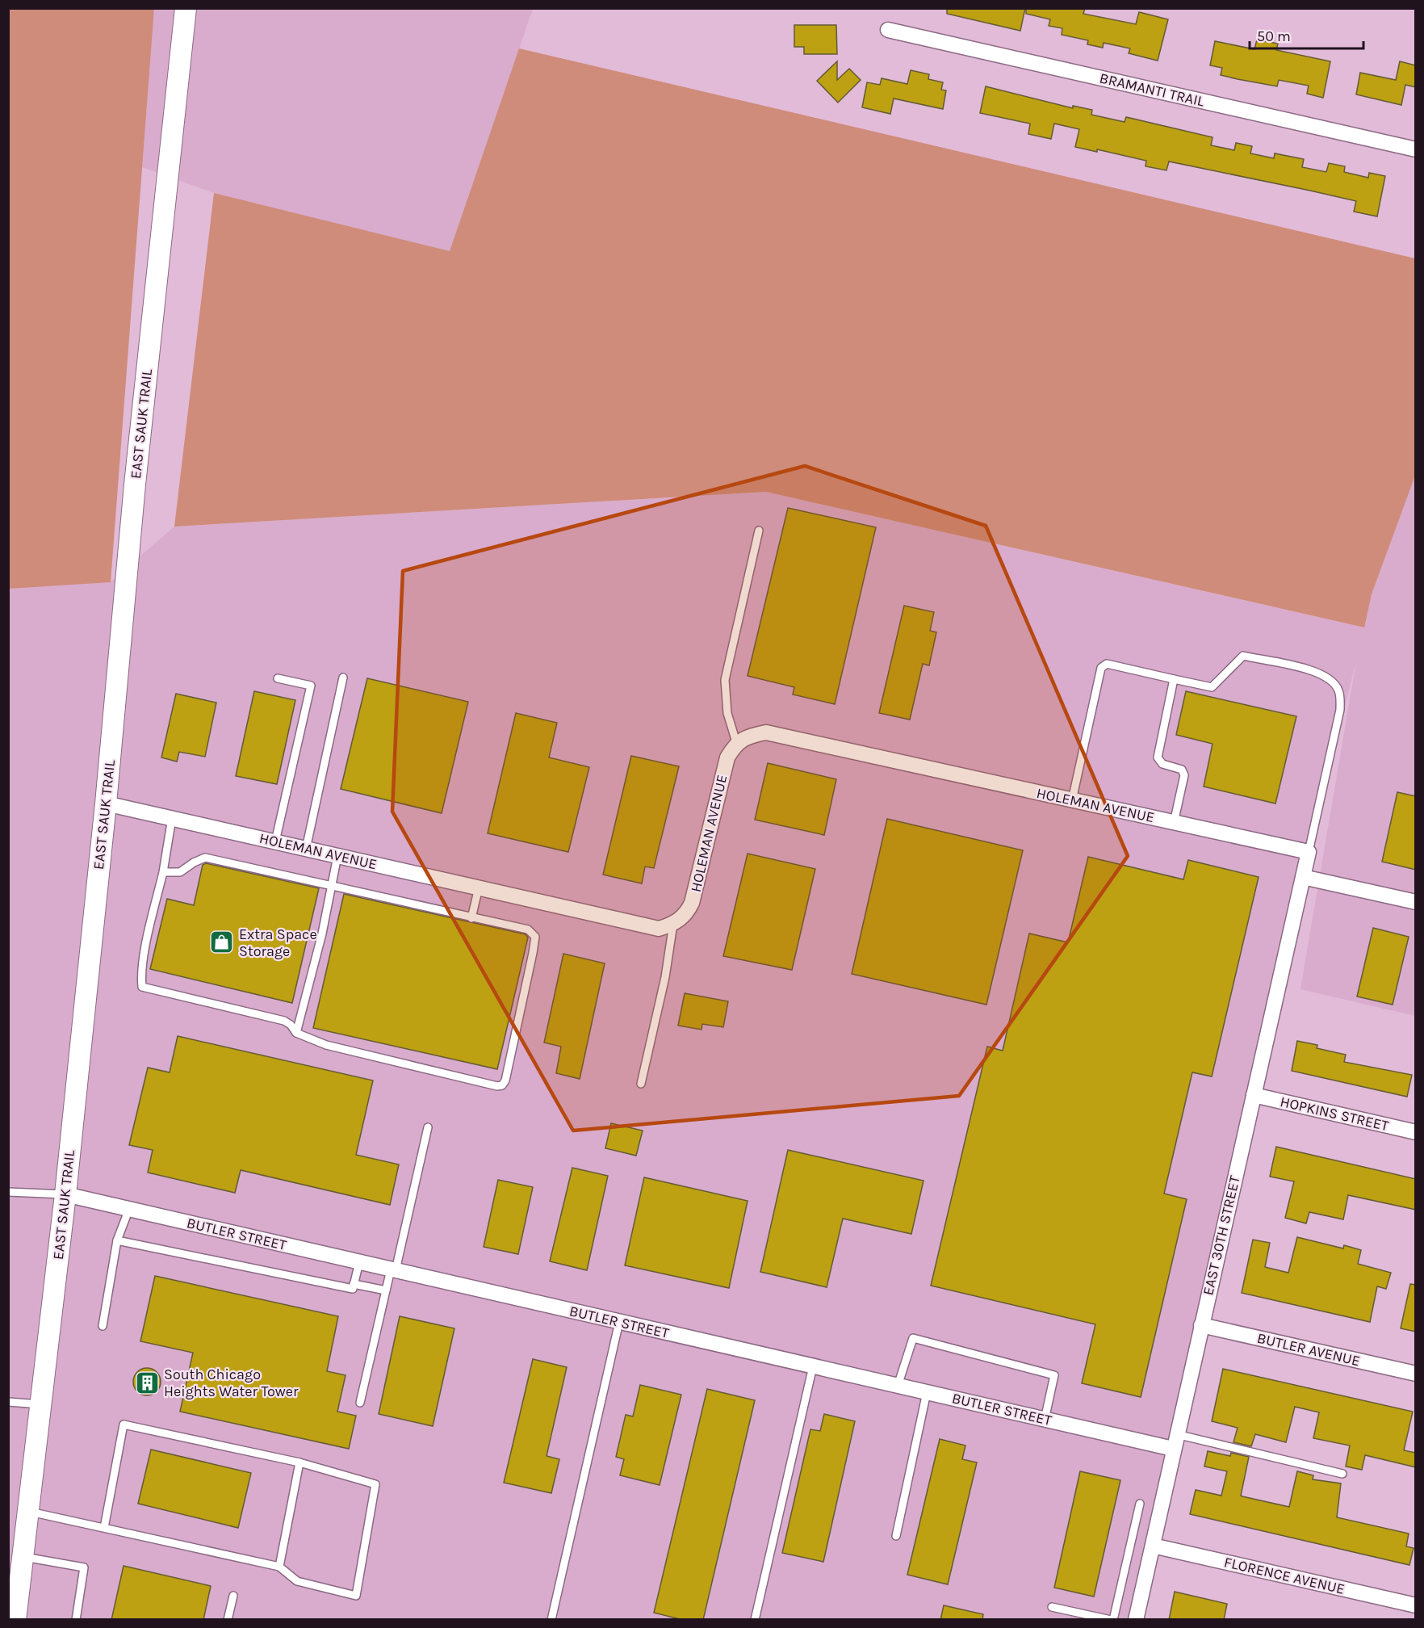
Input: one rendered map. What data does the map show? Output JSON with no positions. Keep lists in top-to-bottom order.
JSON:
{
  "streets": {
    "main road": ["EAST SAUK TRAIL"],
    "street": [
      "BRAMANTI TRAIL",
      "HOLEMAN AVENUE",
      "HOPKINS STREET",
      "BUTLER STREET",
      "EAST 30TH STREET",
      "BUTLER AVENUE",
      "FLORENCE AVENUE"
    ]
  },
  "crossings": [
    ["EAST SAUK TRAIL", "HOLEMAN AVENUE"],
    ["EAST SAUK TRAIL", "BUTLER STREET"],
    ["HOLEMAN AVENUE", "EAST 30TH STREET"],
    ["HOPKINS STREET", "EAST 30TH STREET"],
    ["BUTLER STREET", "EAST 30TH STREET"],
    ["EAST 30TH STREET", "BUTLER AVENUE"],
    ["EAST 30TH STREET", "FLORENCE AVENUE"]
  ],
  "places": {
    "shop": ["Extra Space Storage"],
    "building": ["South Chicago Heights Water Tower"]
  },
  "scale_bar": "50 m"
}
